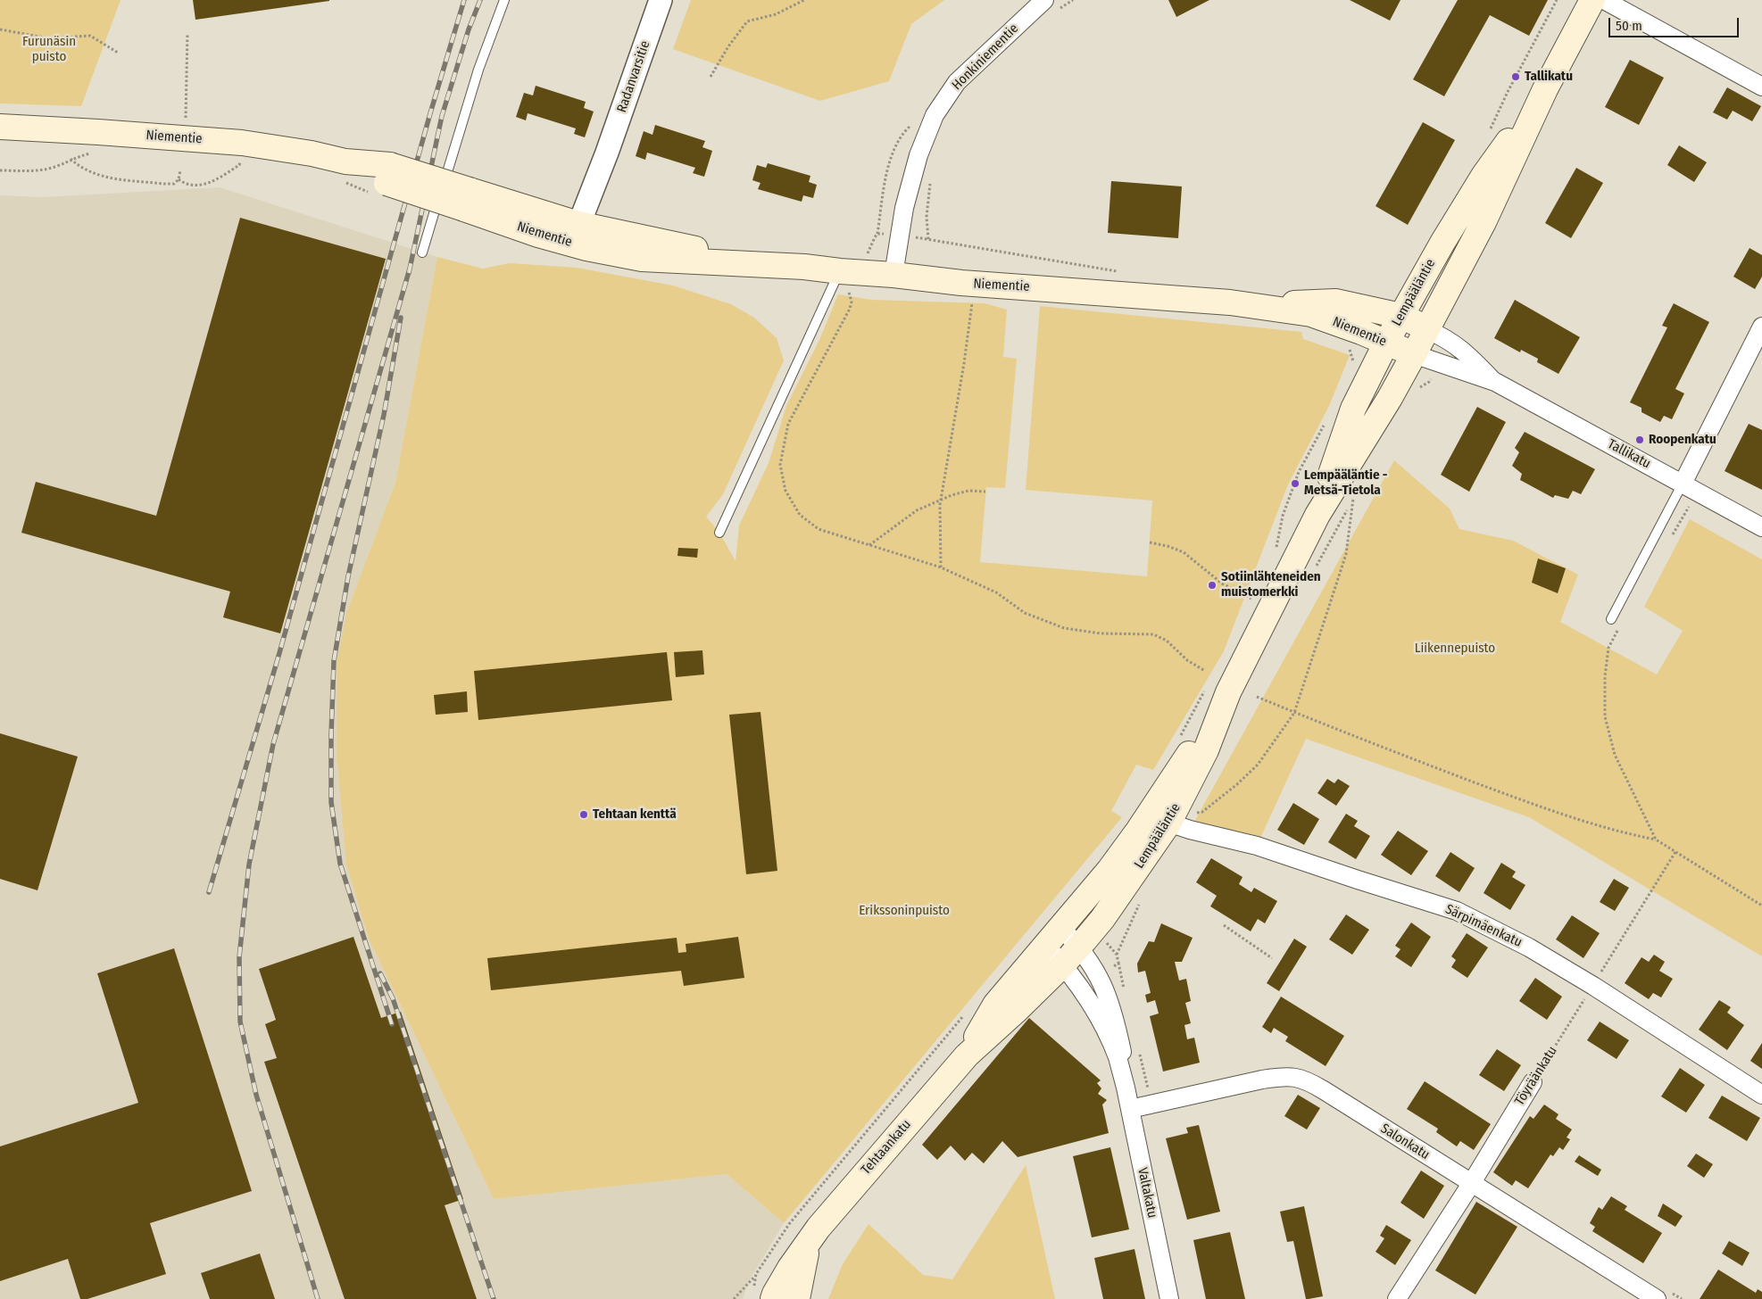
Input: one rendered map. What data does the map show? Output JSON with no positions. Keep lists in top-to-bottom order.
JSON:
{
  "streets": {
    "main road": ["Niementie", "Lempääläntie", "Tehtaankatu"],
    "street": [
      "Honkiniementie",
      "Radanvarsitie",
      "Tallikatu",
      "Särpimäenkatu",
      "Töyräänkatu",
      "Salonkatu",
      "Valtakatu"
    ]
  },
  "crossings": [
    ["Honkiniementie", "Niementie"],
    ["Radanvarsitie", "Niementie"],
    ["Niementie", "Lempääläntie"],
    ["Niementie", "Tallikatu"],
    ["Lempääläntie", "Tallikatu"],
    ["Lempääläntie", "Särpimäenkatu"],
    ["Lempääläntie", "Tehtaankatu"],
    ["Lempääläntie", "Valtakatu"],
    ["Särpimäenkatu", "Töyräänkatu"],
    ["Töyräänkatu", "Salonkatu"],
    ["Salonkatu", "Valtakatu"],
    ["Tehtaankatu", "Valtakatu"]
  ],
  "parks": ["Furunäsin puisto", "Liikennepuisto", "Erikssoninpuisto"],
  "places": [
    "Tallikatu",
    "Roopenkatu",
    "Lempääläntie - Metsä-Tietola",
    "Sotiinlähteneiden muistomerkki",
    "Tehtaan kenttä"
  ],
  "scale_bar": "50 m"
}
